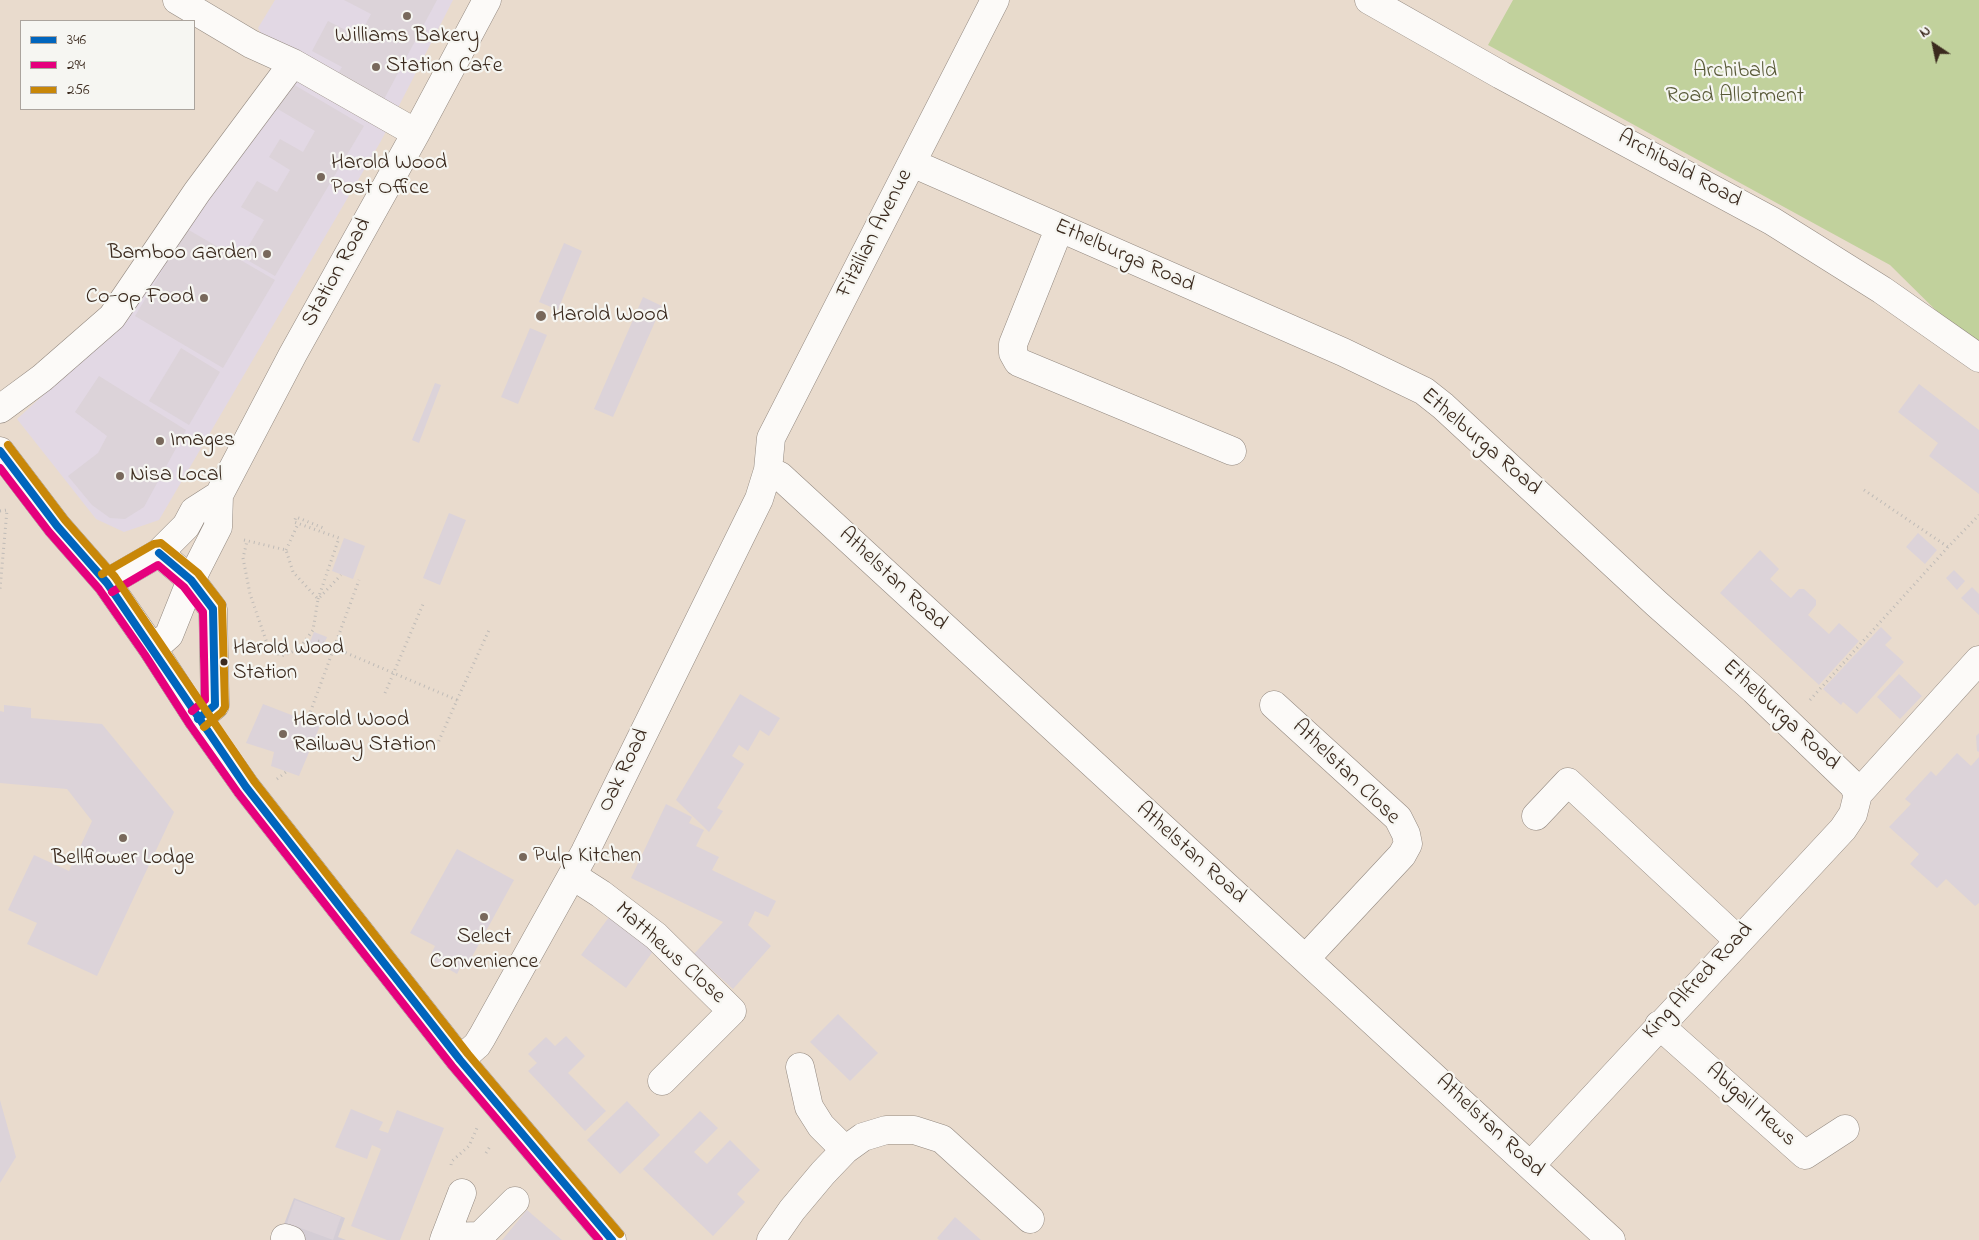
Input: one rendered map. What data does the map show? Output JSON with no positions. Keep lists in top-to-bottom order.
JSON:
{
  "streets": {
    "street": [
      "Archibald Road",
      "Fitzilian Avenue",
      "Ethelburga Road",
      "Station Road",
      "Athelstan Road",
      "Oak Road",
      "Athelstan Close",
      "Matthews Close",
      "King Alfred Road",
      "Abigail Mews"
    ]
  },
  "crossings": [
    ["Fitzilian Avenue", "Ethelburga Road"],
    ["Fitzilian Avenue", "Athelstan Road"],
    ["Fitzilian Avenue", "Oak Road"],
    ["Ethelburga Road", "King Alfred Road"],
    ["Athelstan Road", "Oak Road"],
    ["Athelstan Road", "Athelstan Close"],
    ["Athelstan Road", "King Alfred Road"],
    ["Oak Road", "Matthews Close"],
    ["King Alfred Road", "Abigail Mews"]
  ],
  "parks": ["Archibald Road Allotment"],
  "places": [
    "Williams Bakery",
    "Station Cafe",
    "Harold Wood Post Office",
    "Bamboo Garden",
    "Co-op Food",
    "Harold Wood",
    "Images",
    "Nisa Local",
    "Harold Wood Station",
    "Harold Wood Railway Station",
    "Bellflower Lodge",
    "Pulp Kitchen",
    "Select Convenience"
  ],
  "lines": ["transit line 256", "transit line 346", "transit line 294"],
  "legend": ["346", "294", "256"],
  "north": "top left"
}
